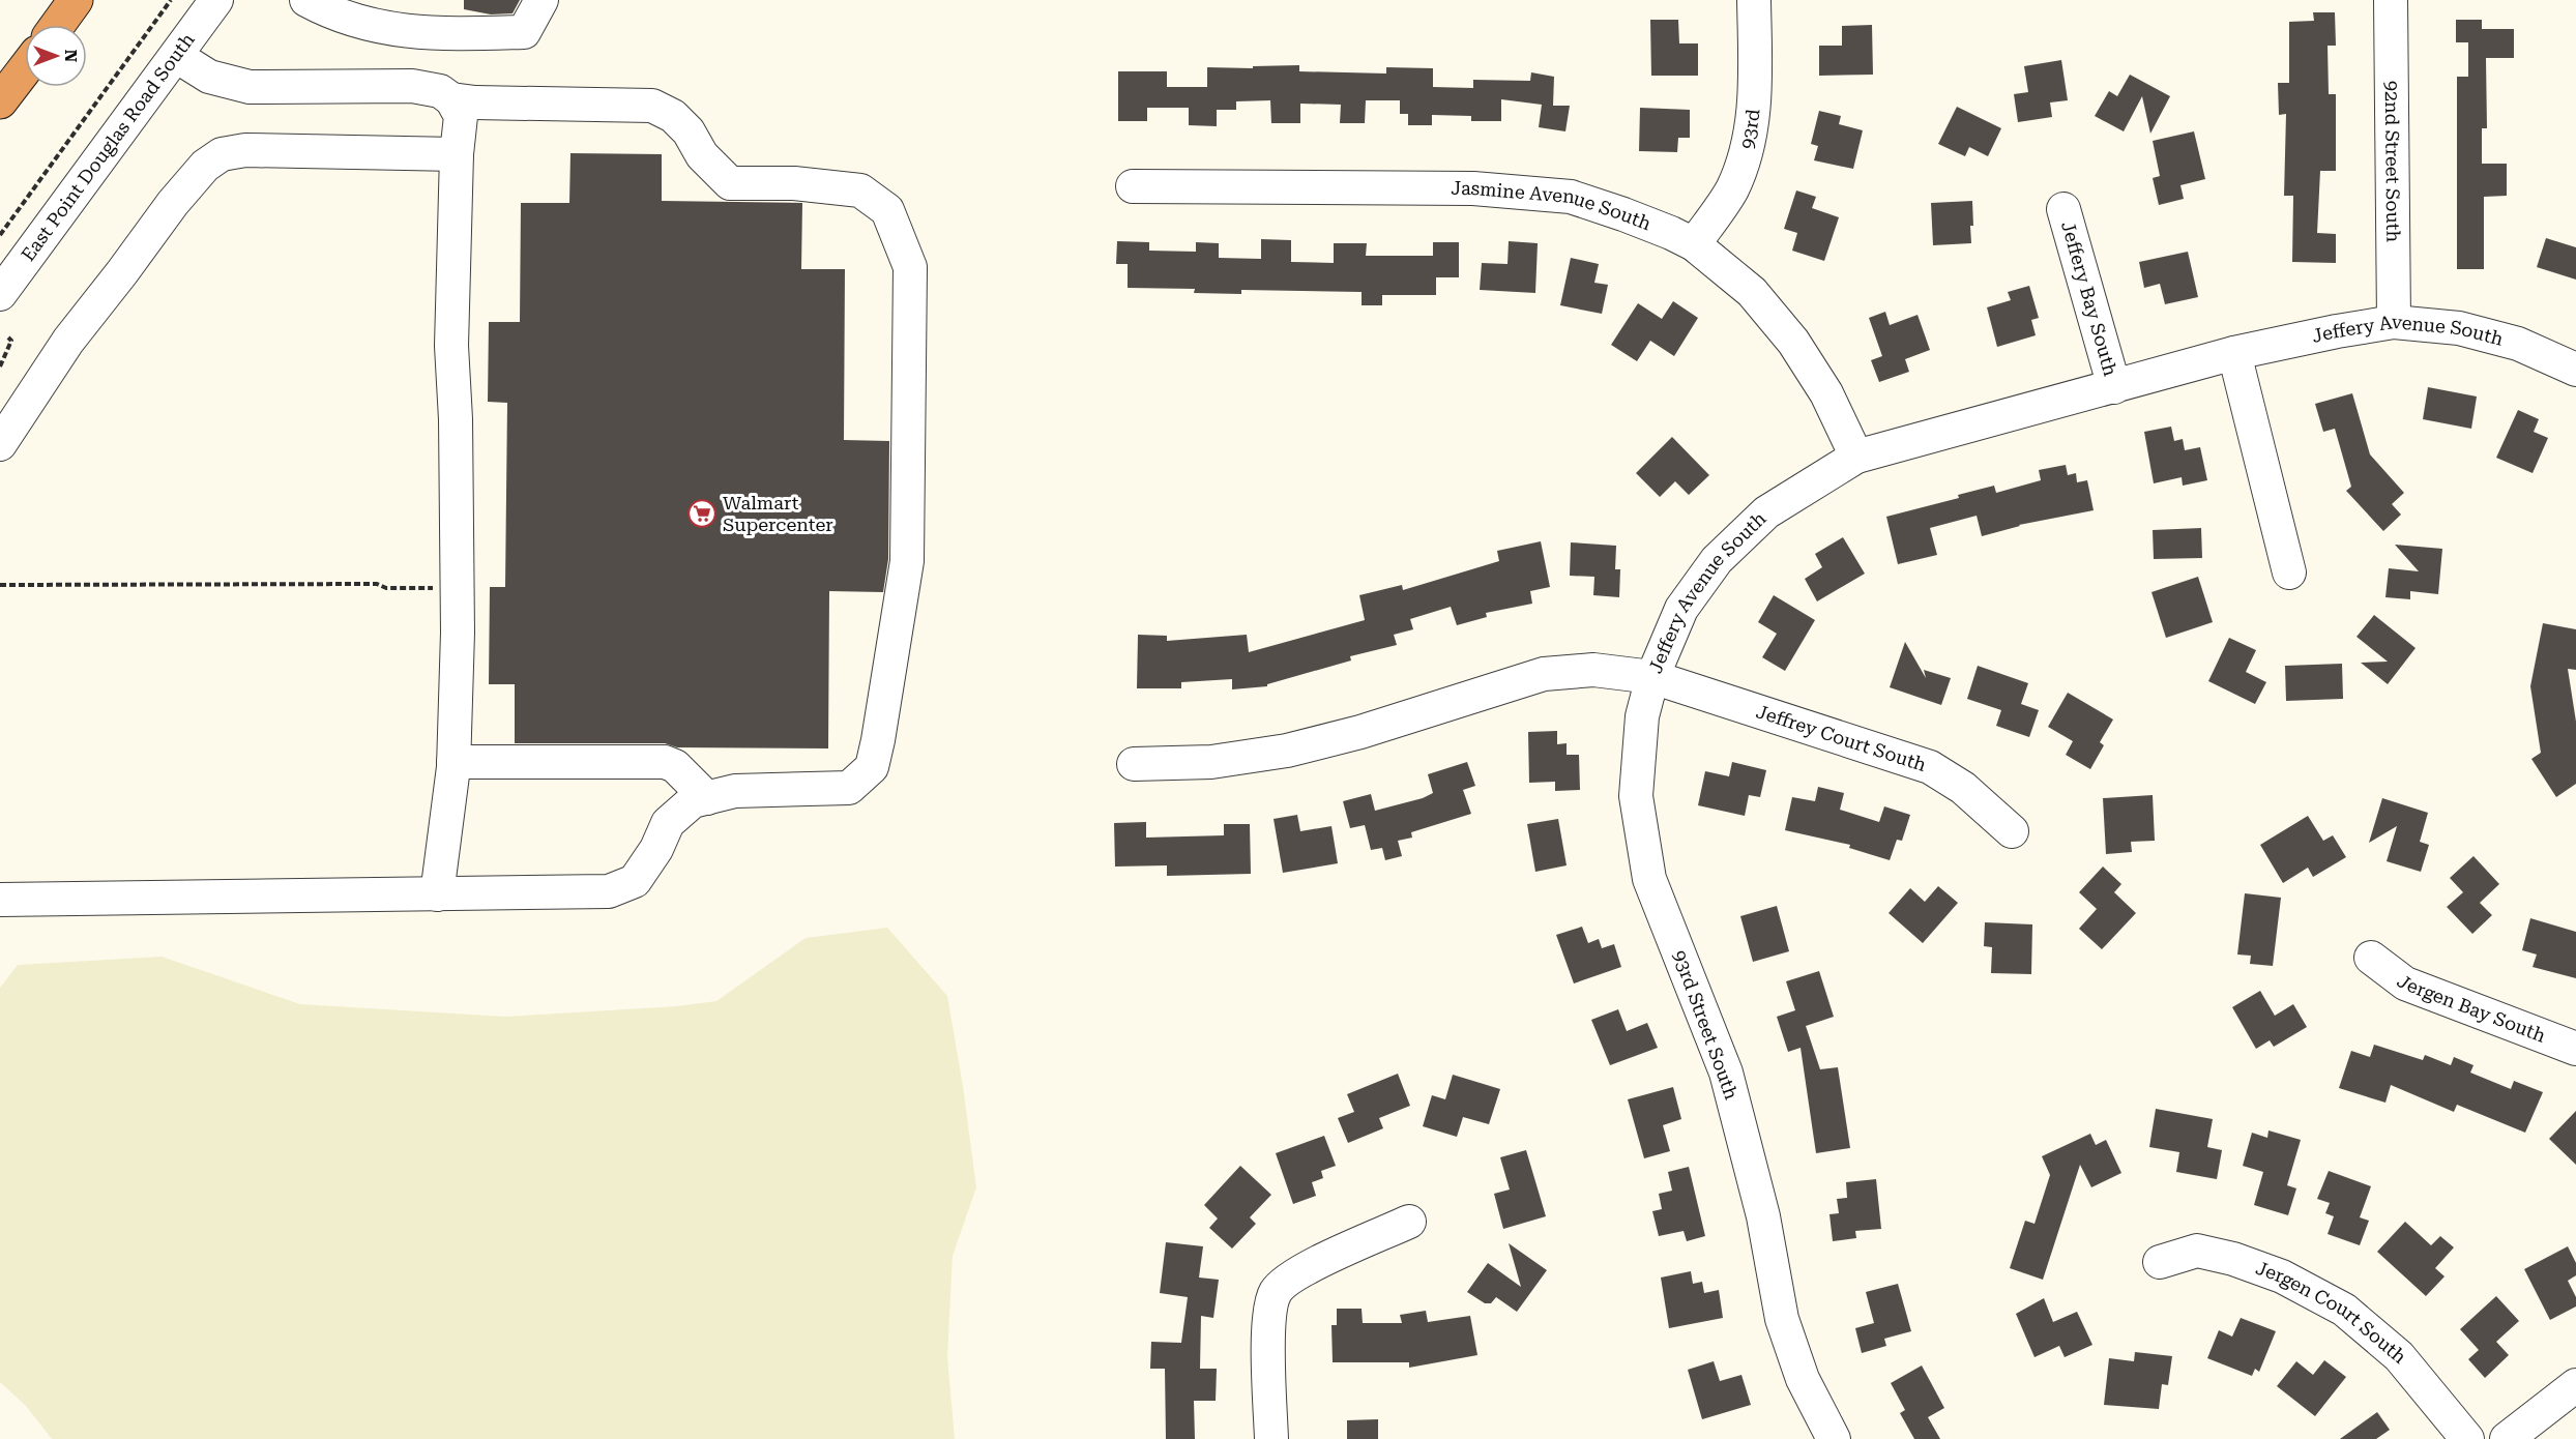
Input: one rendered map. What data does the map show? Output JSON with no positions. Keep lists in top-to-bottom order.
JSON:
{
  "streets": {
    "street": [
      "93rd",
      "East Point Douglas Road South",
      "92nd Street South",
      "Jasmine Avenue South",
      "Jeffery Bay South",
      "Jeffery Avenue South",
      "Jeffrey Court South",
      "Jergen Bay South",
      "93rd Street South",
      "Jergen Court South"
    ]
  },
  "crossings": [
    ["93rd", "Jasmine Avenue South"],
    ["92nd Street South", "Jeffery Avenue South"],
    ["Jasmine Avenue South", "Jeffery Avenue South"],
    ["Jeffery Bay South", "Jeffery Avenue South"],
    ["Jeffery Avenue South", "Jeffrey Court South"],
    ["Jeffery Avenue South", "93rd Street South"],
    ["Jeffrey Court South", "93rd Street South"]
  ],
  "places": {
    "supermarket": ["Walmart Supercenter"]
  },
  "north": "right"
}
